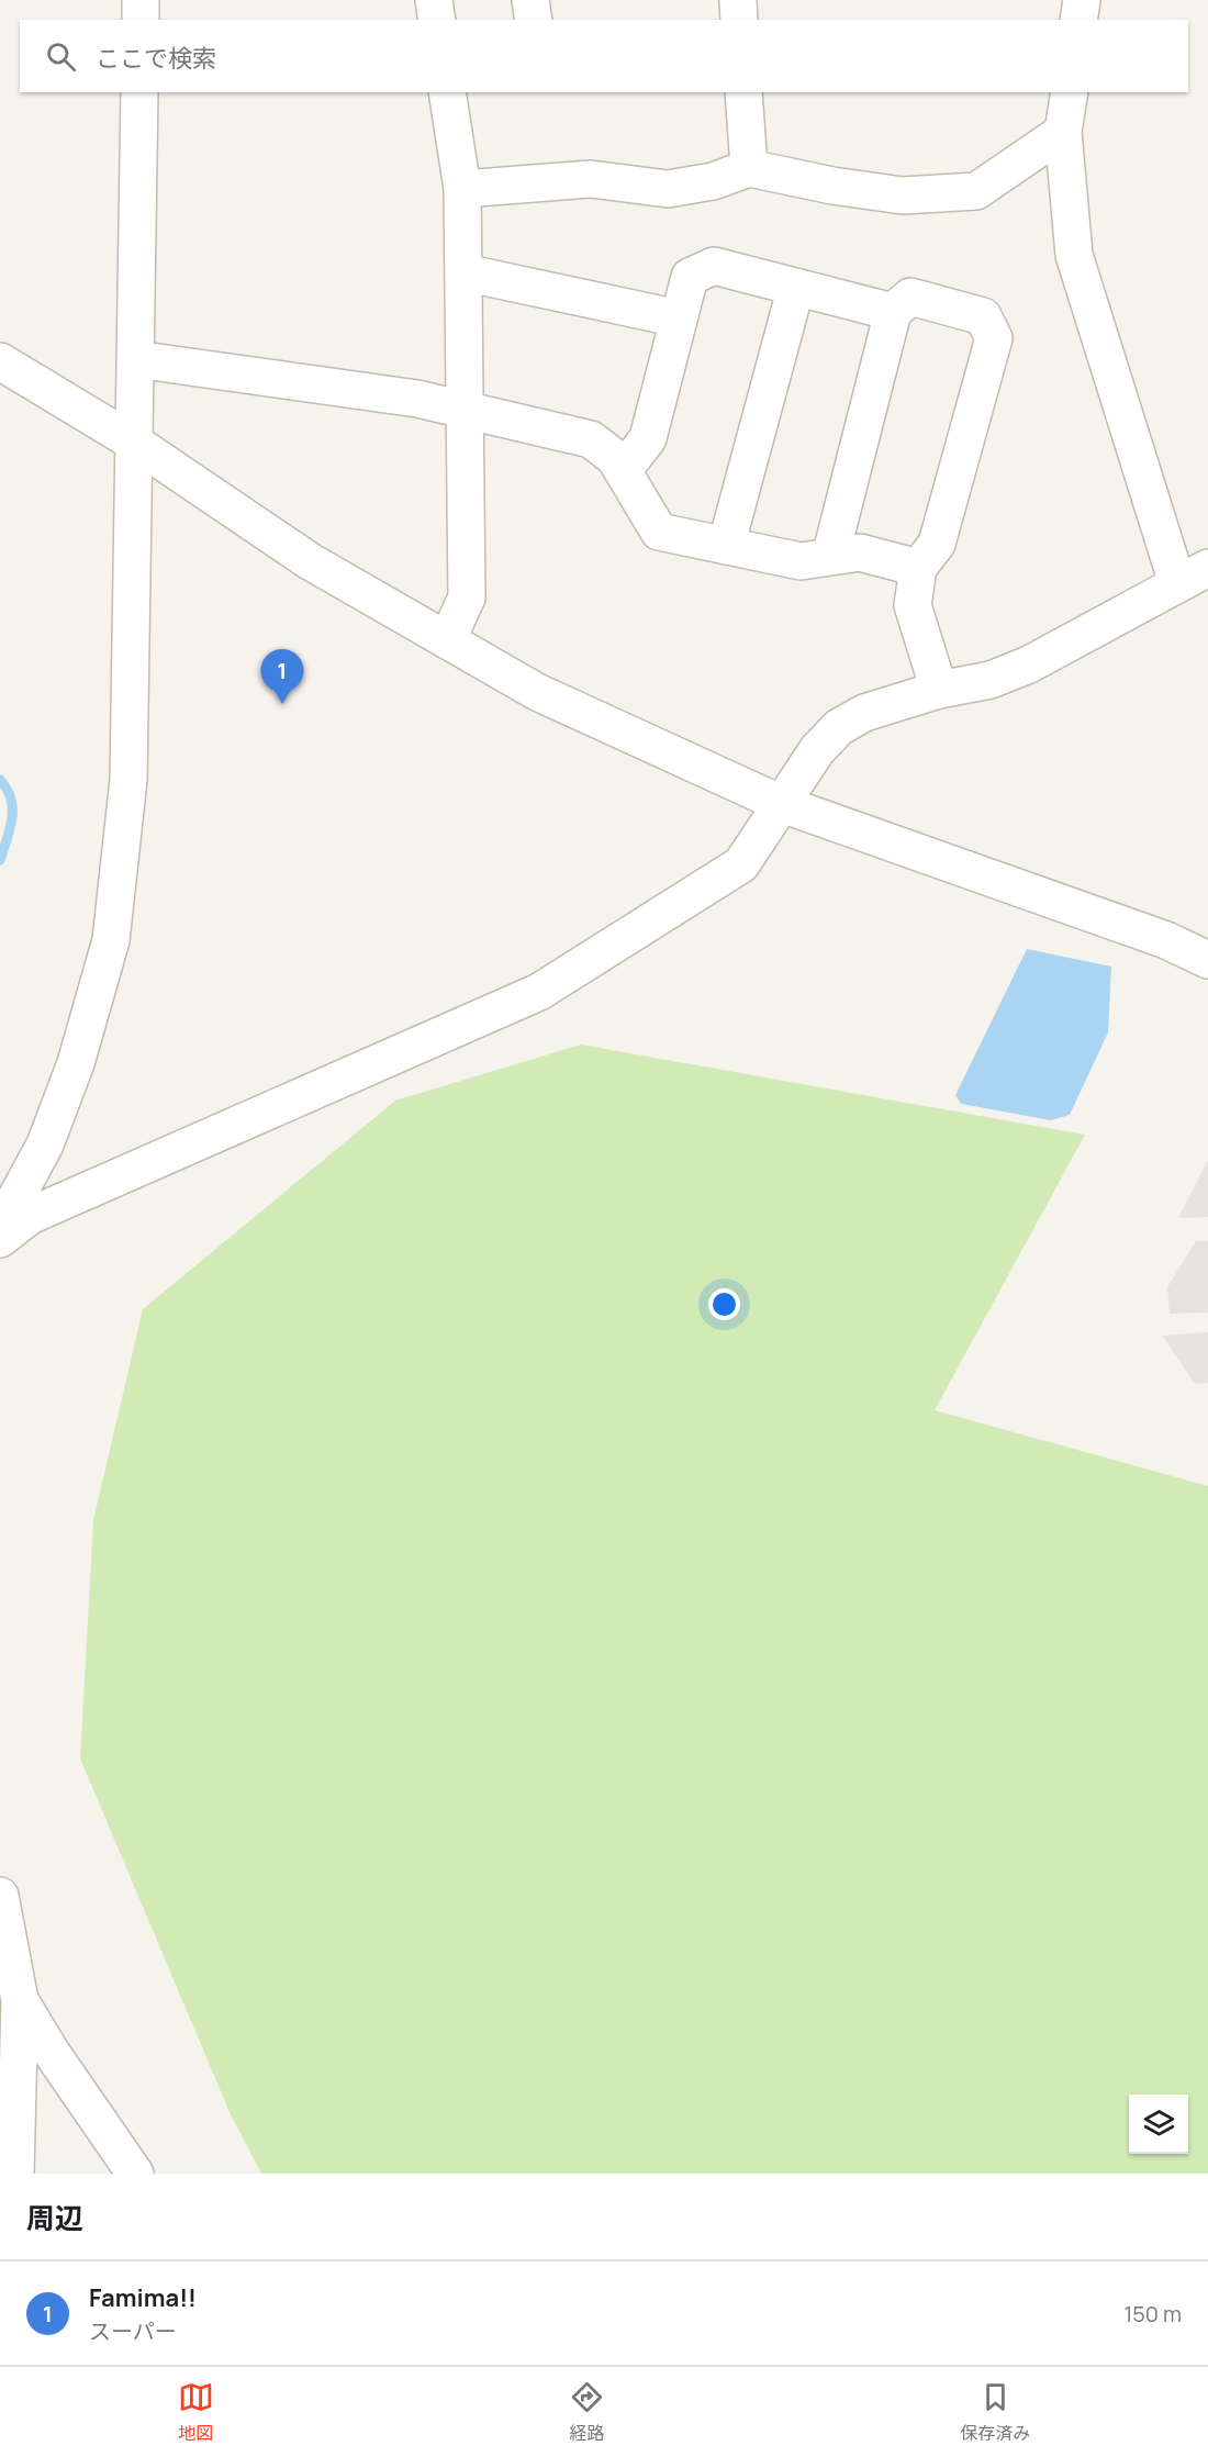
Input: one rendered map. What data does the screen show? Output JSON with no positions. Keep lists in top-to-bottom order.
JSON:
{
  "page": {
    "search": "ここで検索",
    "pins": "1",
    "heading": "周辺",
    "list": [
      {
        "mark": "1",
        "name": "Famima!!",
        "note": "スーパー",
        "value": "150 m"
      }
    ],
    "nav": ["地図", "経路", "保存済み"]
  }
}
